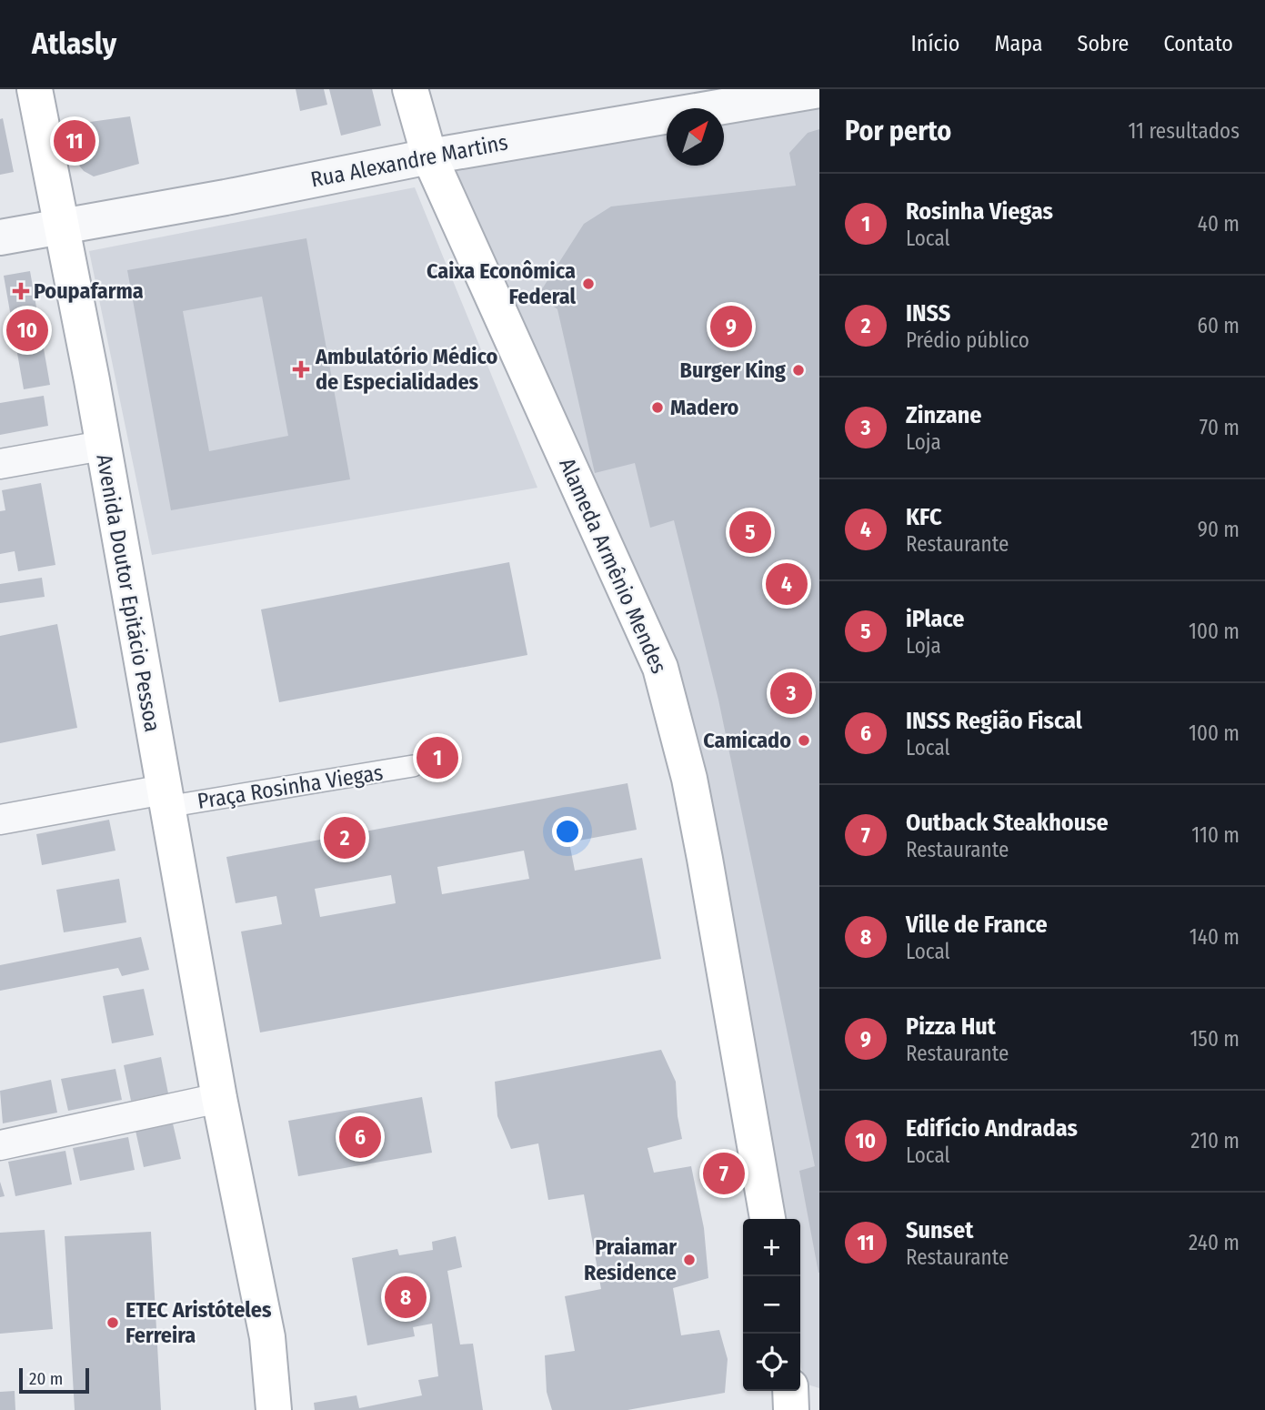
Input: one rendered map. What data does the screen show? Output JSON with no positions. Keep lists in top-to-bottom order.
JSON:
{
  "streets": {
    "main road": ["Alameda Armênio Mendes", "Avenida Doutor Epitácio Pessoa"],
    "street": ["Rua Alexandre Martins", "Praça Rosinha Viegas"]
  },
  "crossings": [
    ["Rua Alexandre Martins", "Alameda Armênio Mendes"],
    ["Rua Alexandre Martins", "Avenida Doutor Epitácio Pessoa"],
    ["Avenida Doutor Epitácio Pessoa", "Praça Rosinha Viegas"]
  ],
  "places": {
    "other": [
      "Caixa Econômica Federal",
      "Burger King",
      "Madero",
      "Camicado",
      "Praiamar Residence",
      "ETEC Aristóteles Ferreira"
    ],
    "health": ["Poupafarma", "Ambulatório Médico de Especialidades"]
  },
  "scale_bar": "20 m",
  "north": "top right",
  "page": {
    "header": "Atlasly",
    "nav": [
      "Início",
      "Mapa",
      "Sobre",
      "Contato"
    ],
    "heading": ["Por perto", "11 resultados"],
    "pins": [
      "11",
      "9",
      "10",
      "5",
      "4",
      "3",
      "1",
      "2",
      "6",
      "7",
      "8"
    ],
    "list": [
      {
        "mark": "1",
        "name": "Rosinha Viegas",
        "note": "Local",
        "value": "40 m"
      },
      {
        "mark": "2",
        "name": "INSS",
        "note": "Prédio público",
        "value": "60 m"
      },
      {
        "mark": "3",
        "name": "Zinzane",
        "note": "Loja",
        "value": "70 m"
      },
      {
        "mark": "4",
        "name": "KFC",
        "note": "Restaurante",
        "value": "90 m"
      },
      {
        "mark": "5",
        "name": "iPlace",
        "note": "Loja",
        "value": "100 m"
      },
      {
        "mark": "6",
        "name": "INSS Região Fiscal",
        "note": "Local",
        "value": "100 m"
      },
      {
        "mark": "7",
        "name": "Outback Steakhouse",
        "note": "Restaurante",
        "value": "110 m"
      },
      {
        "mark": "8",
        "name": "Ville de France",
        "note": "Local",
        "value": "140 m"
      },
      {
        "mark": "9",
        "name": "Pizza Hut",
        "note": "Restaurante",
        "value": "150 m"
      },
      {
        "mark": "10",
        "name": "Edifício Andradas",
        "note": "Local",
        "value": "210 m"
      },
      {
        "mark": "11",
        "name": "Sunset",
        "note": "Restaurante",
        "value": "240 m"
      }
    ],
    "map_buttons": ["+", "−"],
    "scale": "20 m"
  }
}
